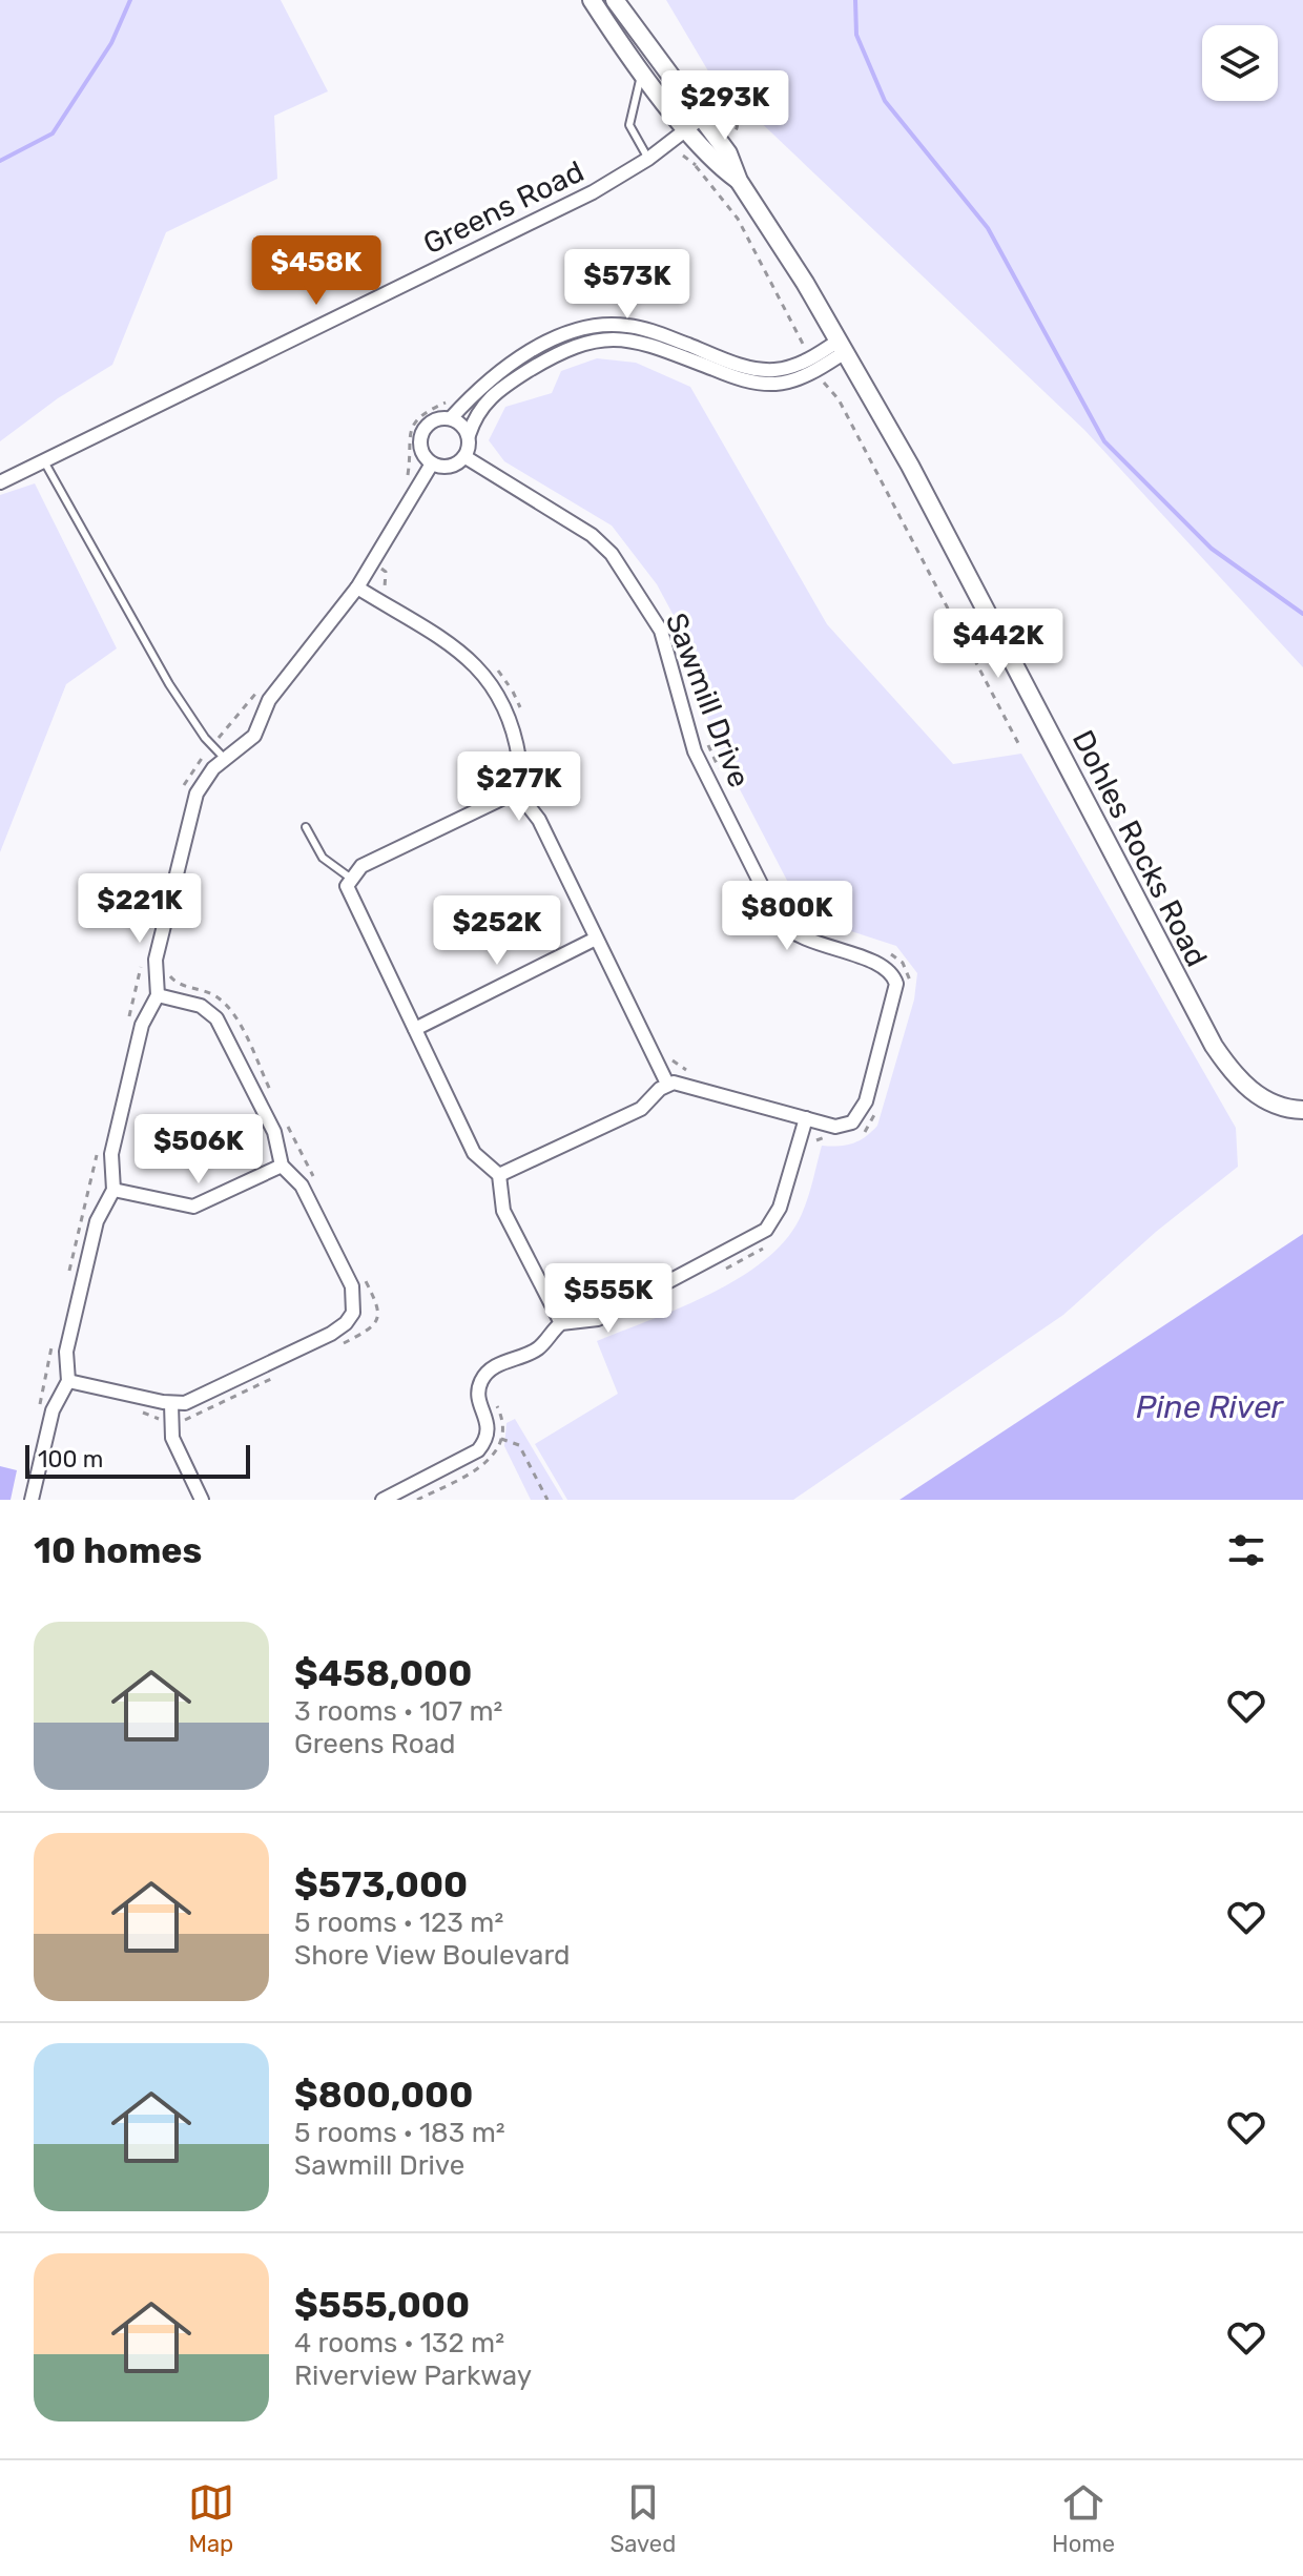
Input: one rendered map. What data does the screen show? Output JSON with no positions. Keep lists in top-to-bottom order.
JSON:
{
  "streets": {
    "street": ["Greens Road", "Sawmill Drive", "Dohles Rocks Road"]
  },
  "crossings": [
    ["Greens Road", "Dohles Rocks Road"]
  ],
  "water": ["Pine River"],
  "scale_bar": "100 m",
  "page": {
    "price": [
      "$293K",
      "$458K",
      "$573K",
      "$442K",
      "$277K",
      "$221K",
      "$800K",
      "$252K",
      "$506K",
      "$555K"
    ],
    "scale": "100 m",
    "heading": "10 homes",
    "list": [
      {
        "name": "$458,000",
        "note": "3 rooms · 107 m² · Greens Road"
      },
      {
        "name": "$573,000",
        "note": "5 rooms · 123 m² · Shore View Boulevard"
      },
      {
        "name": "$800,000",
        "note": "5 rooms · 183 m² · Sawmill Drive"
      },
      {
        "name": "$555,000",
        "note": "4 rooms · 132 m² · Riverview Parkway"
      }
    ],
    "tabs": ["Map", "Saved", "Home"]
  }
}
